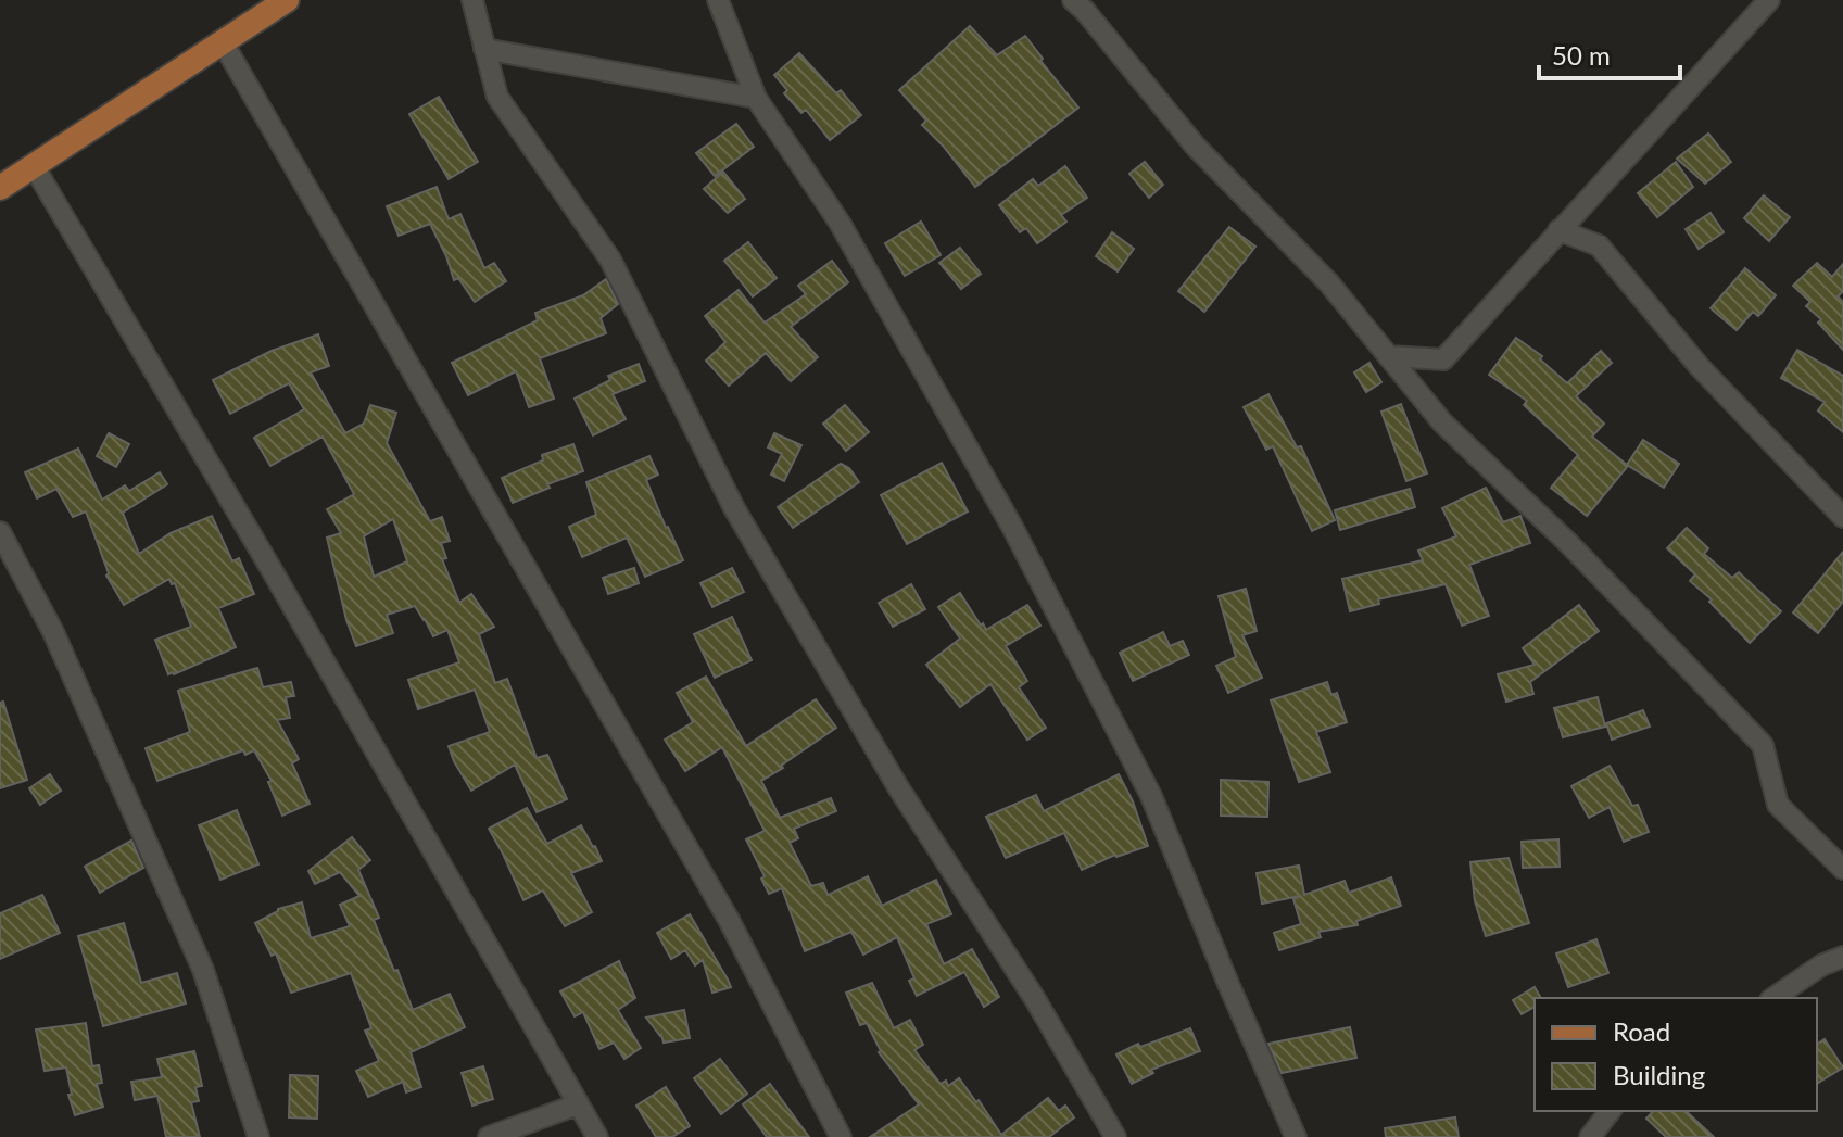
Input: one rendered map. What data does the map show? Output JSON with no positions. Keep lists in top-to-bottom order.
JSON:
{
  "legend": ["Road", "Building"],
  "scale_bar": "50 m"
}
